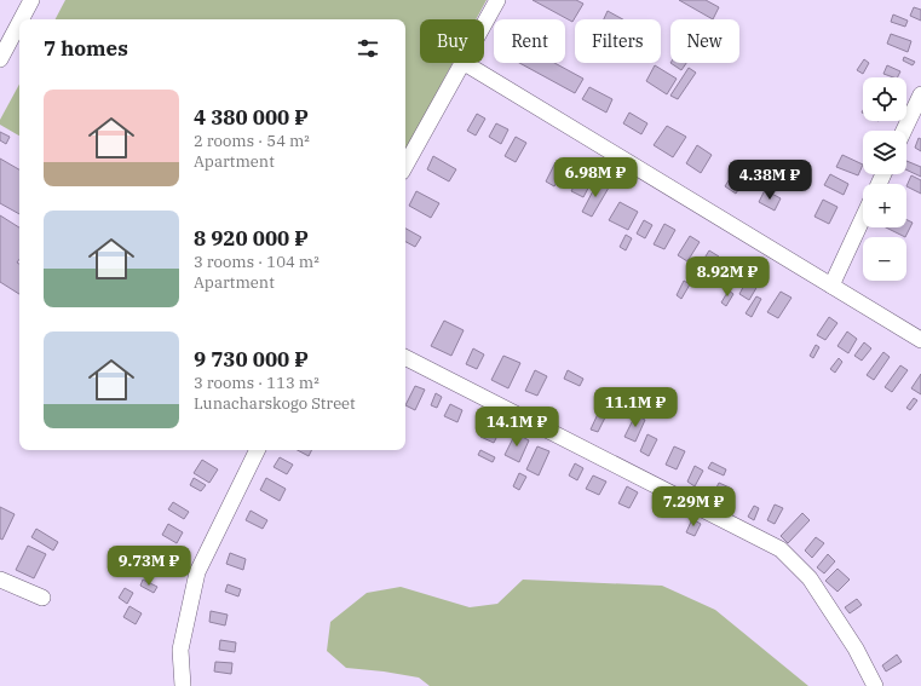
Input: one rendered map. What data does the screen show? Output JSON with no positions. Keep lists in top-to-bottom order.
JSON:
{
  "page": {
    "chip": [
      "Buy",
      "Rent",
      "Filters",
      "New"
    ],
    "heading": "7 homes",
    "map_buttons": ["+", "−"],
    "list": [
      {
        "name": "4 380 000 ₽",
        "note": "2 rooms · 54 m² · Apartment"
      },
      {
        "name": "8 920 000 ₽",
        "note": "3 rooms · 104 m² · Apartment"
      },
      {
        "name": "9 730 000 ₽",
        "note": "3 rooms · 113 m² · Lunacharskogo Street"
      }
    ],
    "price": [
      "6.98M ₽",
      "4.38M ₽",
      "8.92M ₽",
      "11.1M ₽",
      "14.1M ₽",
      "7.29M ₽",
      "9.73M ₽"
    ]
  }
}
